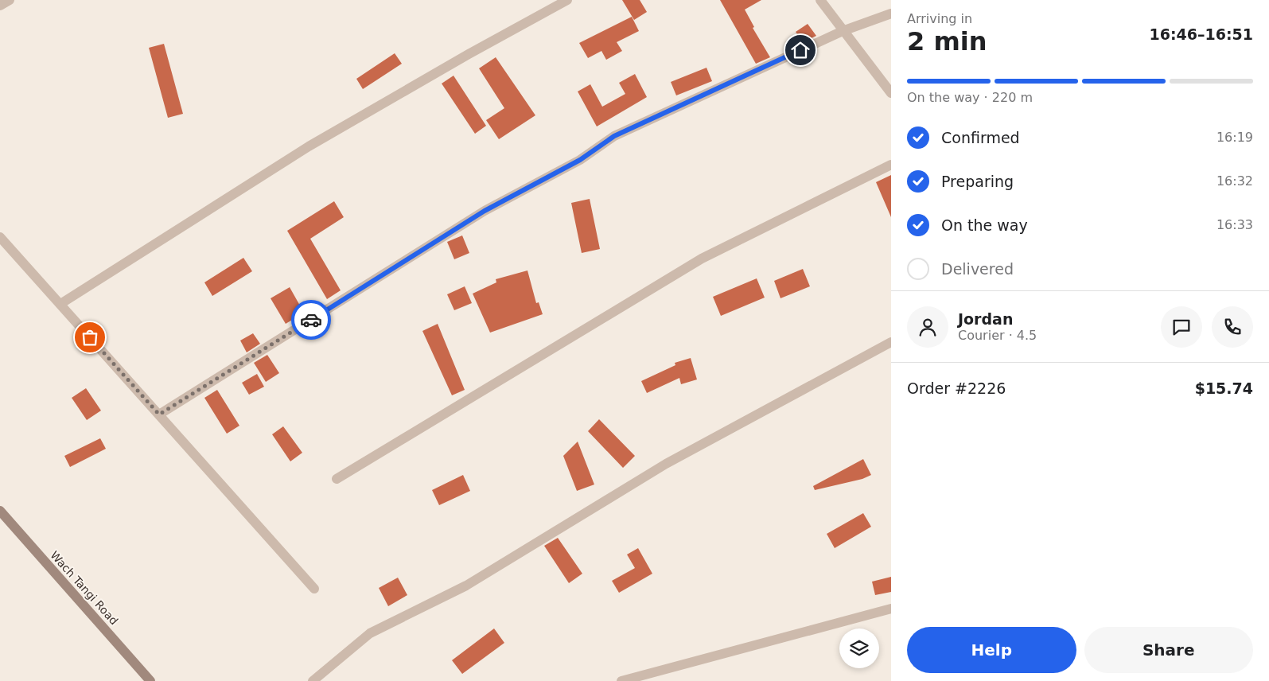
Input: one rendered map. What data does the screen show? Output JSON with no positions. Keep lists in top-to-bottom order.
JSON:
{
  "streets": {
    "main road": ["Wach Tangi Road"]
  },
  "page": {
    "heading": ["2 min", "Arriving in", "16:46–16:51"],
    "panel": [
      "Jordan",
      "Courier · 4.5",
      "Order #2226",
      "$15.74"
    ],
    "bar": "On the way · 220 m",
    "list": [
      ["Confirmed", "16:19"],
      ["Preparing", "16:32"],
      ["On the way", "16:33"],
      "Delivered"
    ],
    "buttons": ["Help", "Share"]
  }
}
